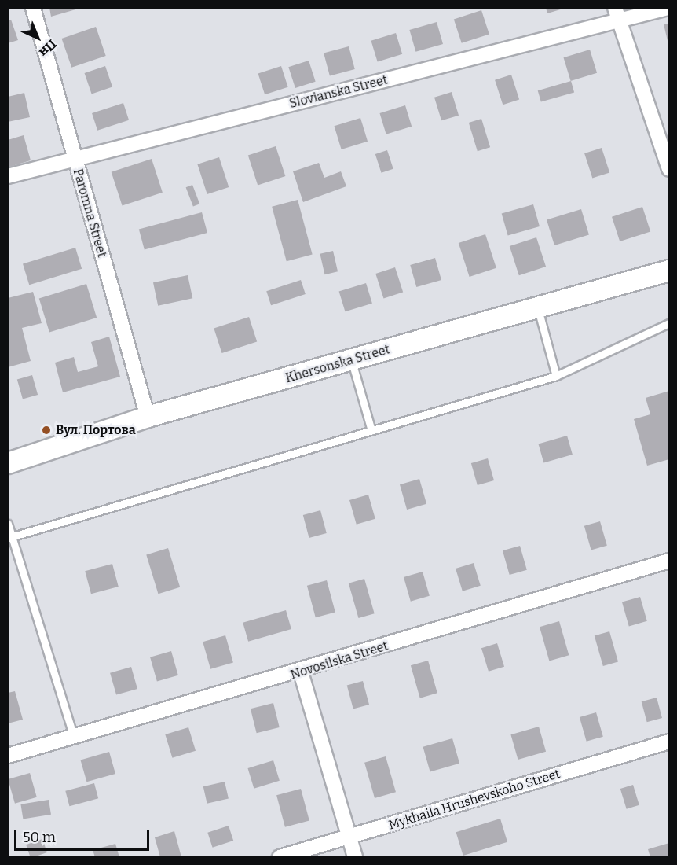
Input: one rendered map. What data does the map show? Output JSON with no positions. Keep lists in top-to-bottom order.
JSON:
{
  "streets": {
    "main road": ["Khersonska Street"],
    "street": [
      "Slovianska Street",
      "Paromna Street",
      "Novosilska Street",
      "Mykhaila Hrushevskoho Street"
    ]
  },
  "crossings": [
    ["Slovianska Street", "Paromna Street"],
    ["Paromna Street", "Khersonska Street"]
  ],
  "places": ["Вул. Портова"],
  "scale_bar": "50 m",
  "north": "bottom right"
}
